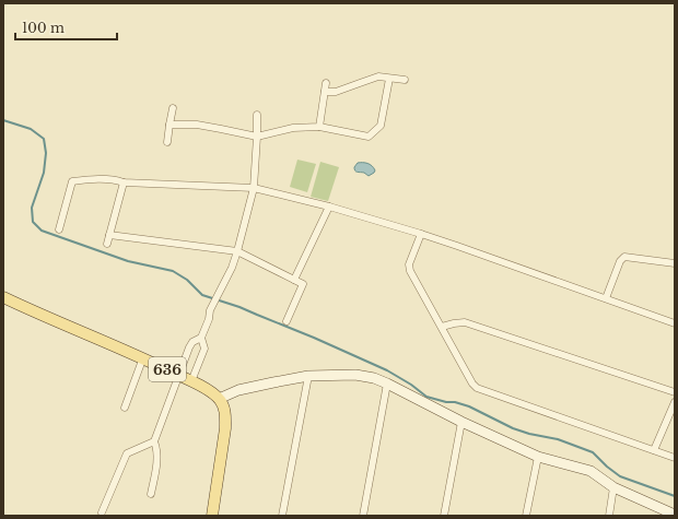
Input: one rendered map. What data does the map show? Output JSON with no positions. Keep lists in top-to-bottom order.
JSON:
{
  "streets": {
    "main road": ["636"]
  },
  "scale_bar": "100 m"
}
